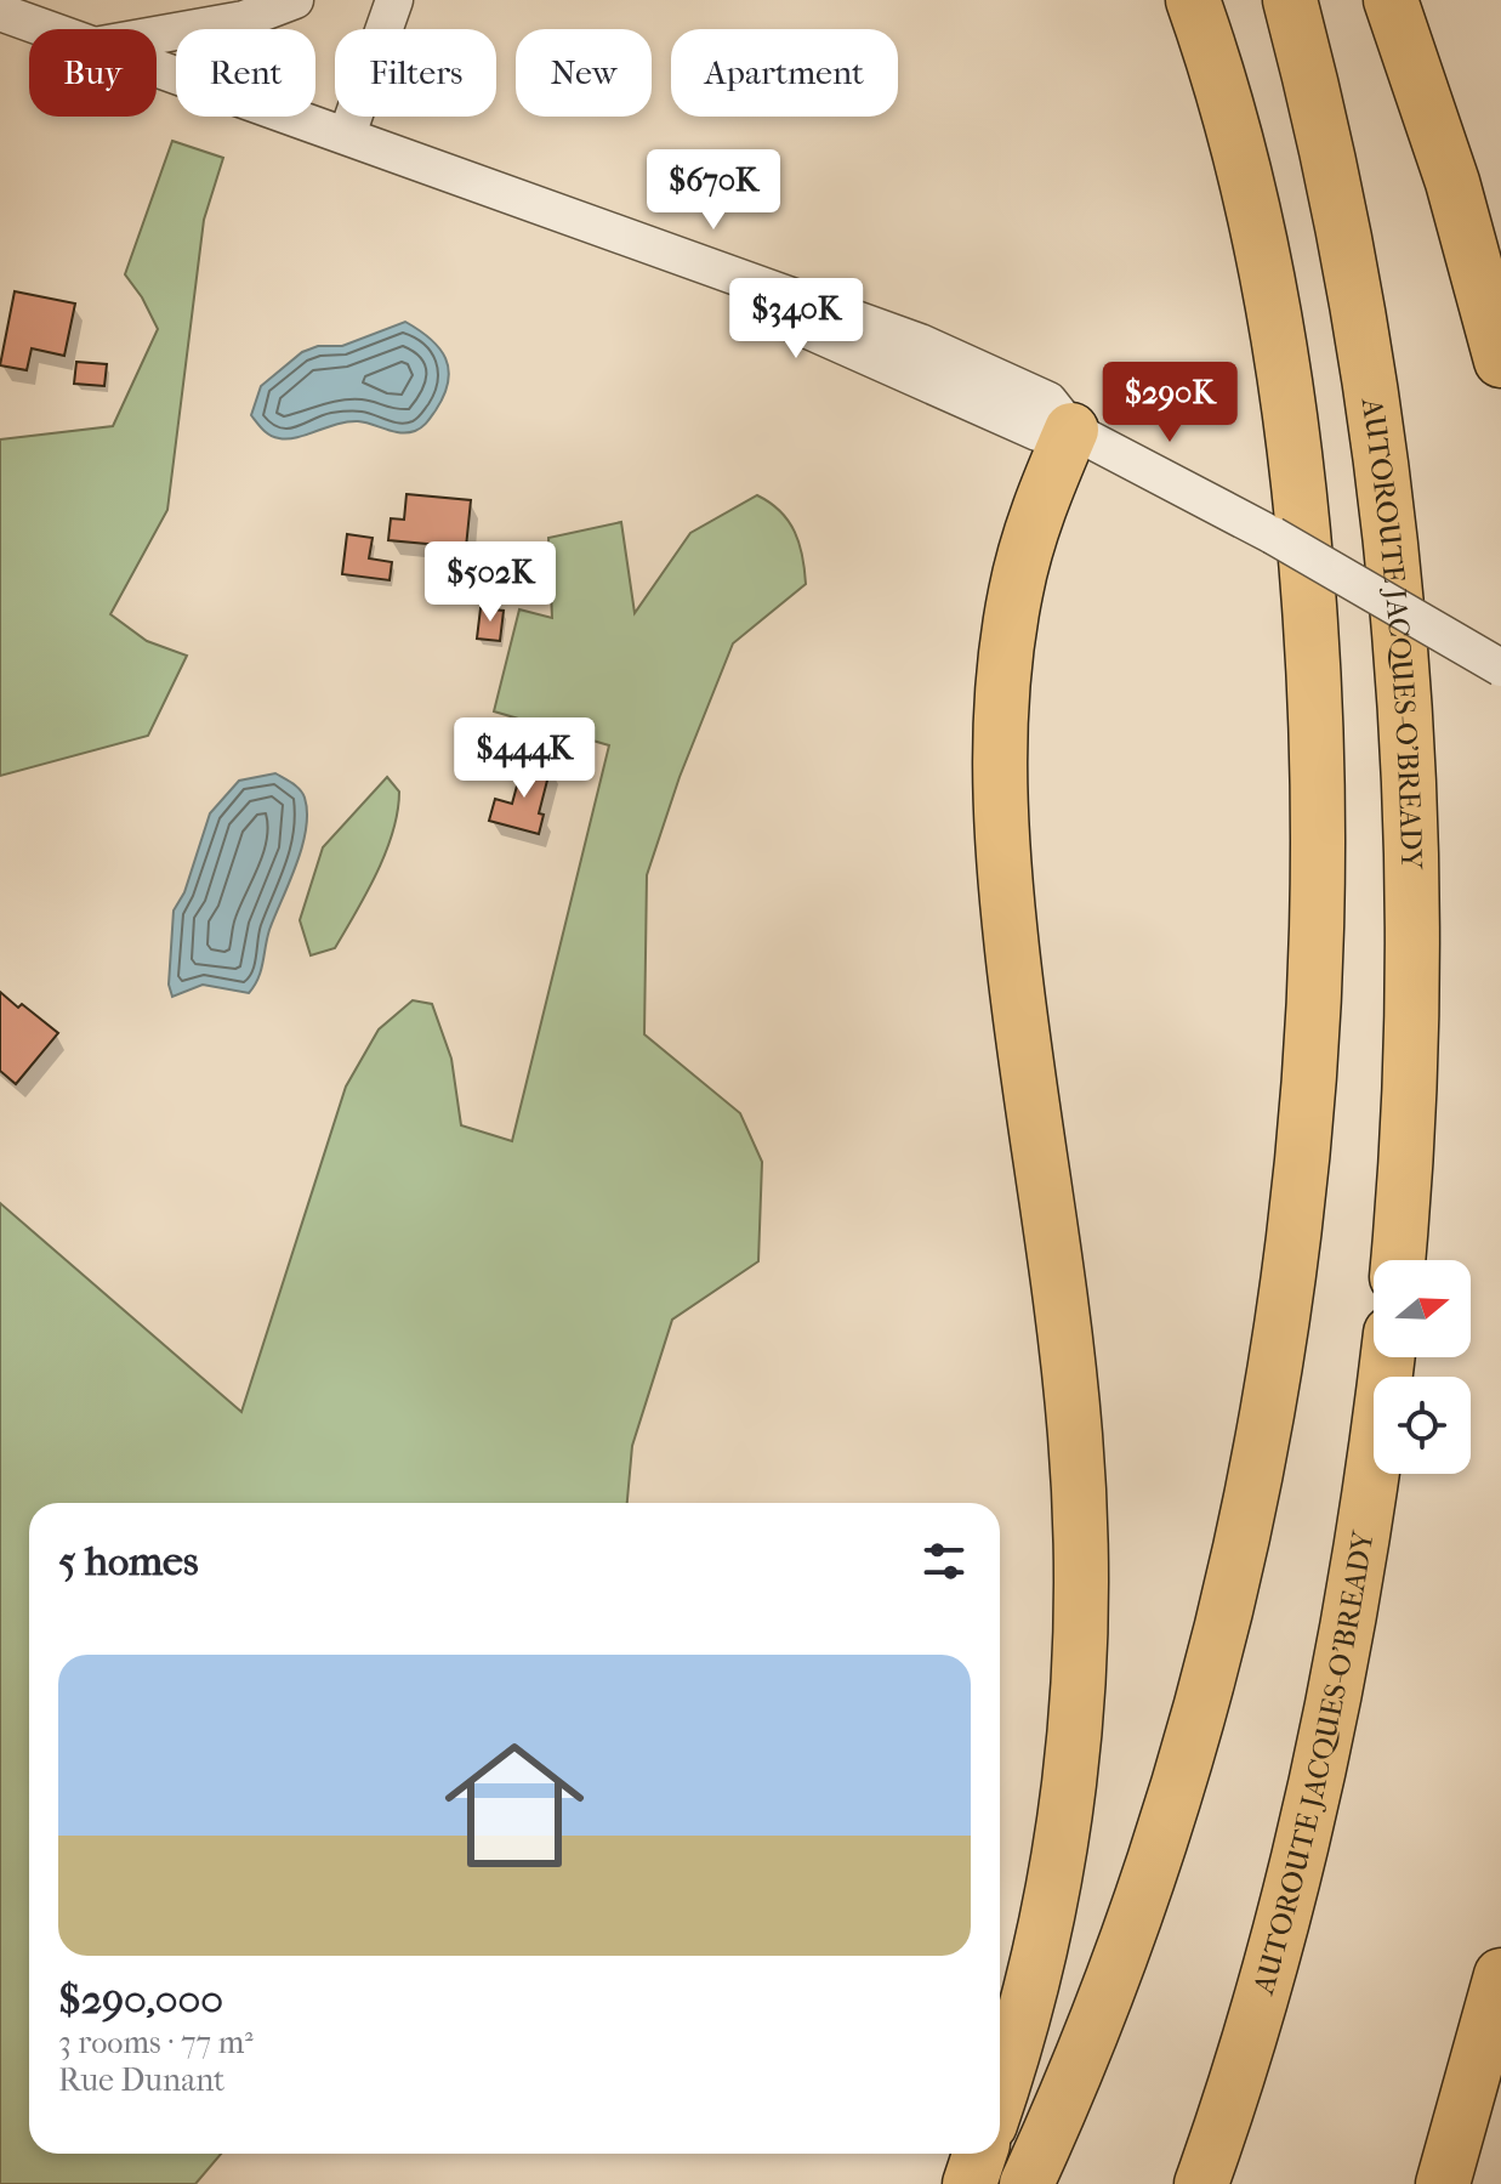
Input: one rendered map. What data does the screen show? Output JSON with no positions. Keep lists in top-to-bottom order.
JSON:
{
  "streets": {
    "highway": ["AUTOROUTE JACQUES-O'BREADY"]
  },
  "north": "right",
  "page": {
    "chip": [
      "Buy",
      "Rent",
      "Filters",
      "New",
      "Apartment"
    ],
    "price": [
      "$670K",
      "$340K",
      "$290K",
      "$502K",
      "$444K"
    ],
    "heading": "5 homes",
    "list": [
      {
        "name": "$290,000",
        "note": "3 rooms · 77 m² · Rue Dunant"
      }
    ]
  }
}
